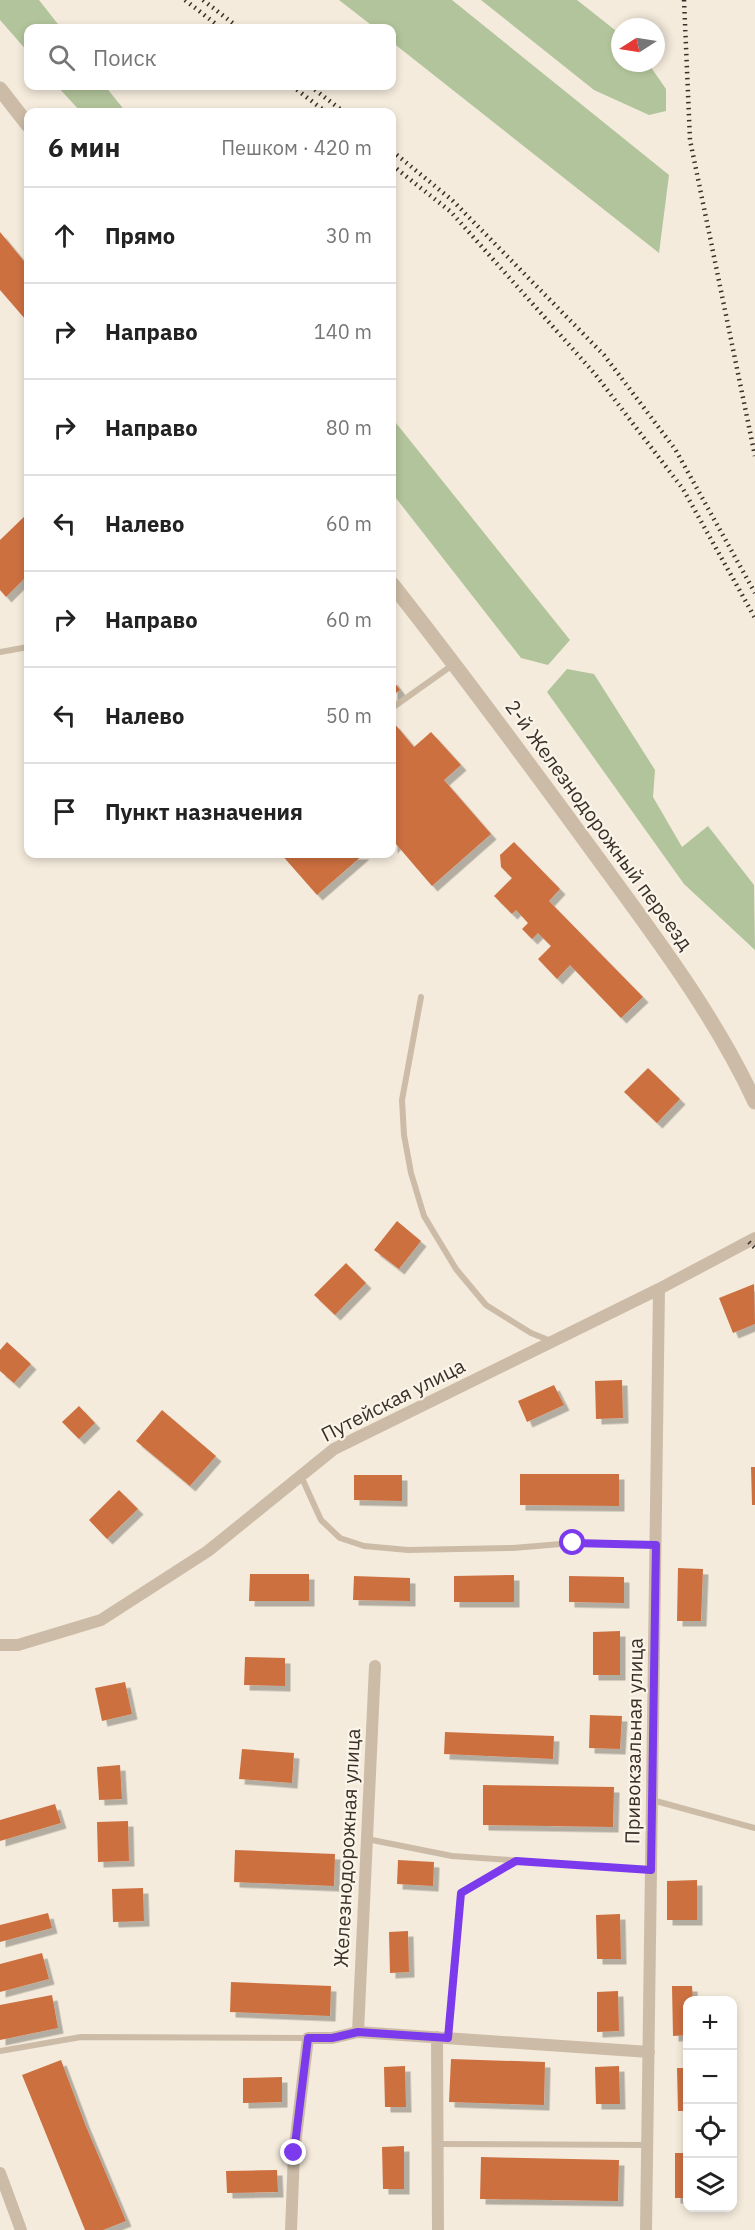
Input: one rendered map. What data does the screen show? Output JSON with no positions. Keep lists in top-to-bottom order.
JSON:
{
  "streets": {
    "street": [
      "2-й Железнодорожный переезд",
      "Путейская улица",
      "Привокзальная улица",
      "Железнодорожная улица"
    ]
  },
  "crossings": [
    ["Путейская улица", "Привокзальная улица"]
  ],
  "north": "left",
  "page": {
    "search": "Поиск",
    "heading": ["6 мин", "Пешком · 420 m"],
    "list": [
      ["Прямо", "30 m"],
      ["Направо", "140 m"],
      ["Направо", "80 m"],
      ["Налево", "60 m"],
      ["Направо", "60 m"],
      ["Налево", "50 m"],
      "Пункт назначения"
    ],
    "map_buttons": ["+", "−"]
  }
}
